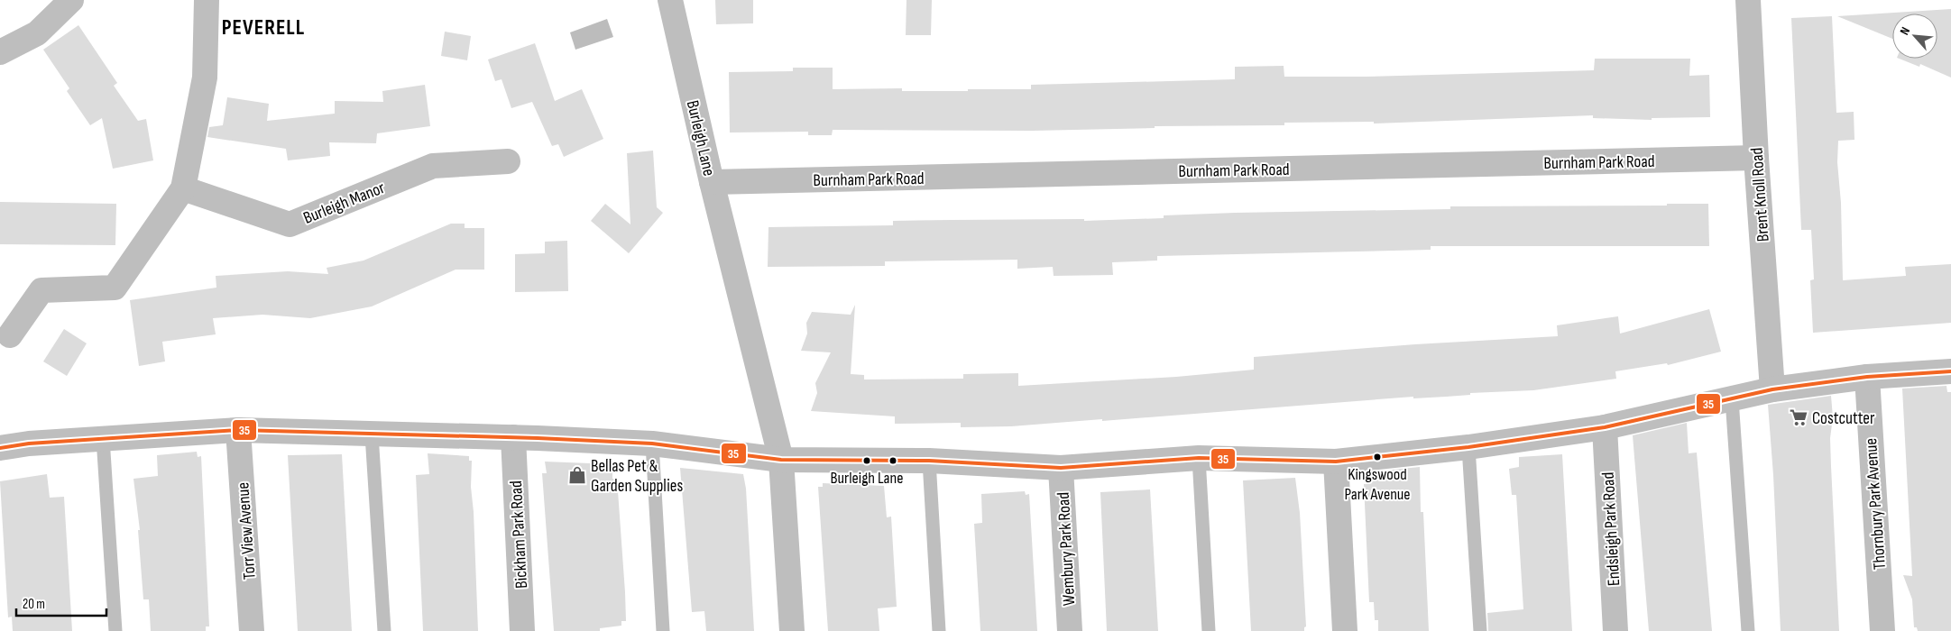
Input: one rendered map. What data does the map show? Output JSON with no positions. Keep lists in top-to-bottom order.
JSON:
{
  "streets": {
    "street": [
      "Burleigh Lane",
      "Burnham Park Road",
      "Brent Knoll Road",
      "Burleigh Manor",
      "Thornbury Park Avenue",
      "Endsleigh Park Road",
      "Torr View Avenue",
      "Bickham Park Road",
      "Wembury Park Road"
    ]
  },
  "crossings": [
    ["Burleigh Lane", "Burnham Park Road"],
    ["Burnham Park Road", "Brent Knoll Road"]
  ],
  "districts": ["PEVERELL"],
  "places": {
    "supermarket": ["Costcutter"],
    "other": ["Kingswood Park Avenue", "Burleigh Lane"],
    "shop": ["Bellas Pet & Garden Supplies"]
  },
  "lines": ["transit line 35"],
  "scale_bar": "20 m",
  "north": "top left"
}
